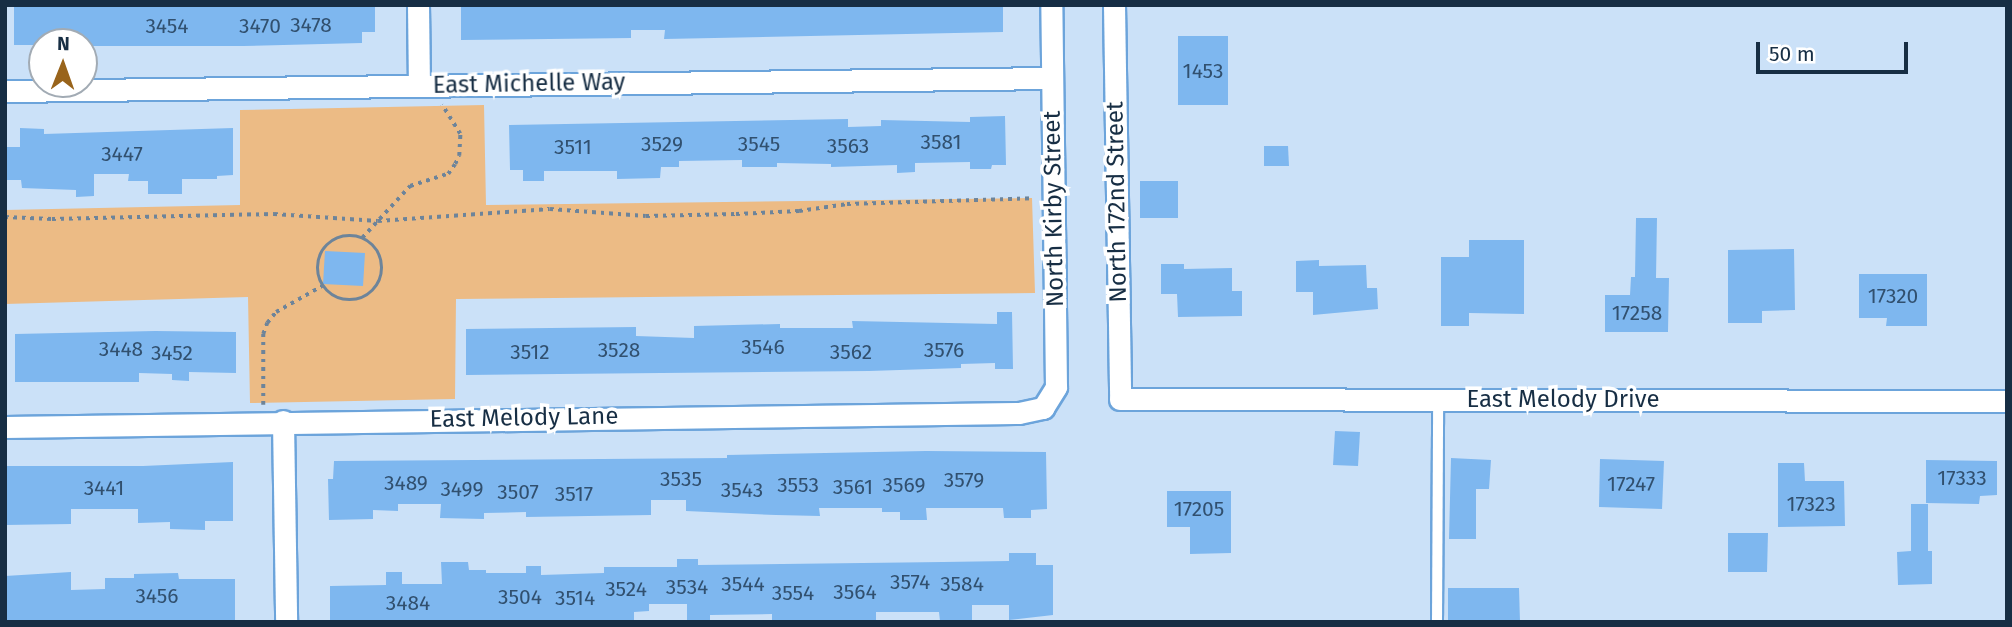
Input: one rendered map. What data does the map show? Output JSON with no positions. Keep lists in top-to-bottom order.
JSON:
{
  "streets": {
    "street": [
      "East Michelle Way",
      "North 172nd Street",
      "North Kirby Street",
      "East Melody Drive",
      "East Melody Lane"
    ]
  },
  "crossings": [
    ["East Michelle Way", "North Kirby Street"],
    ["North 172nd Street", "East Melody Drive"],
    ["North Kirby Street", "East Melody Lane"]
  ],
  "house_numbers": [
    "3478",
    "3454",
    "3470",
    "1453",
    "3581",
    "3529",
    "3545",
    "3563",
    "3511",
    "3447",
    "17320",
    "17258",
    "3546",
    "3448",
    "3528",
    "3576",
    "3512",
    "3562",
    "3452",
    "17333",
    "3535",
    "3579",
    "3489",
    "17247",
    "3553",
    "3569",
    "3561",
    "3441",
    "3499",
    "3543",
    "3507",
    "3517",
    "17323",
    "17205",
    "3574",
    "3544",
    "3584",
    "3534",
    "3524",
    "3564",
    "3554",
    "3456",
    "3504",
    "3514",
    "3484"
  ],
  "scale_bar": "50 m",
  "north": "top"
}
